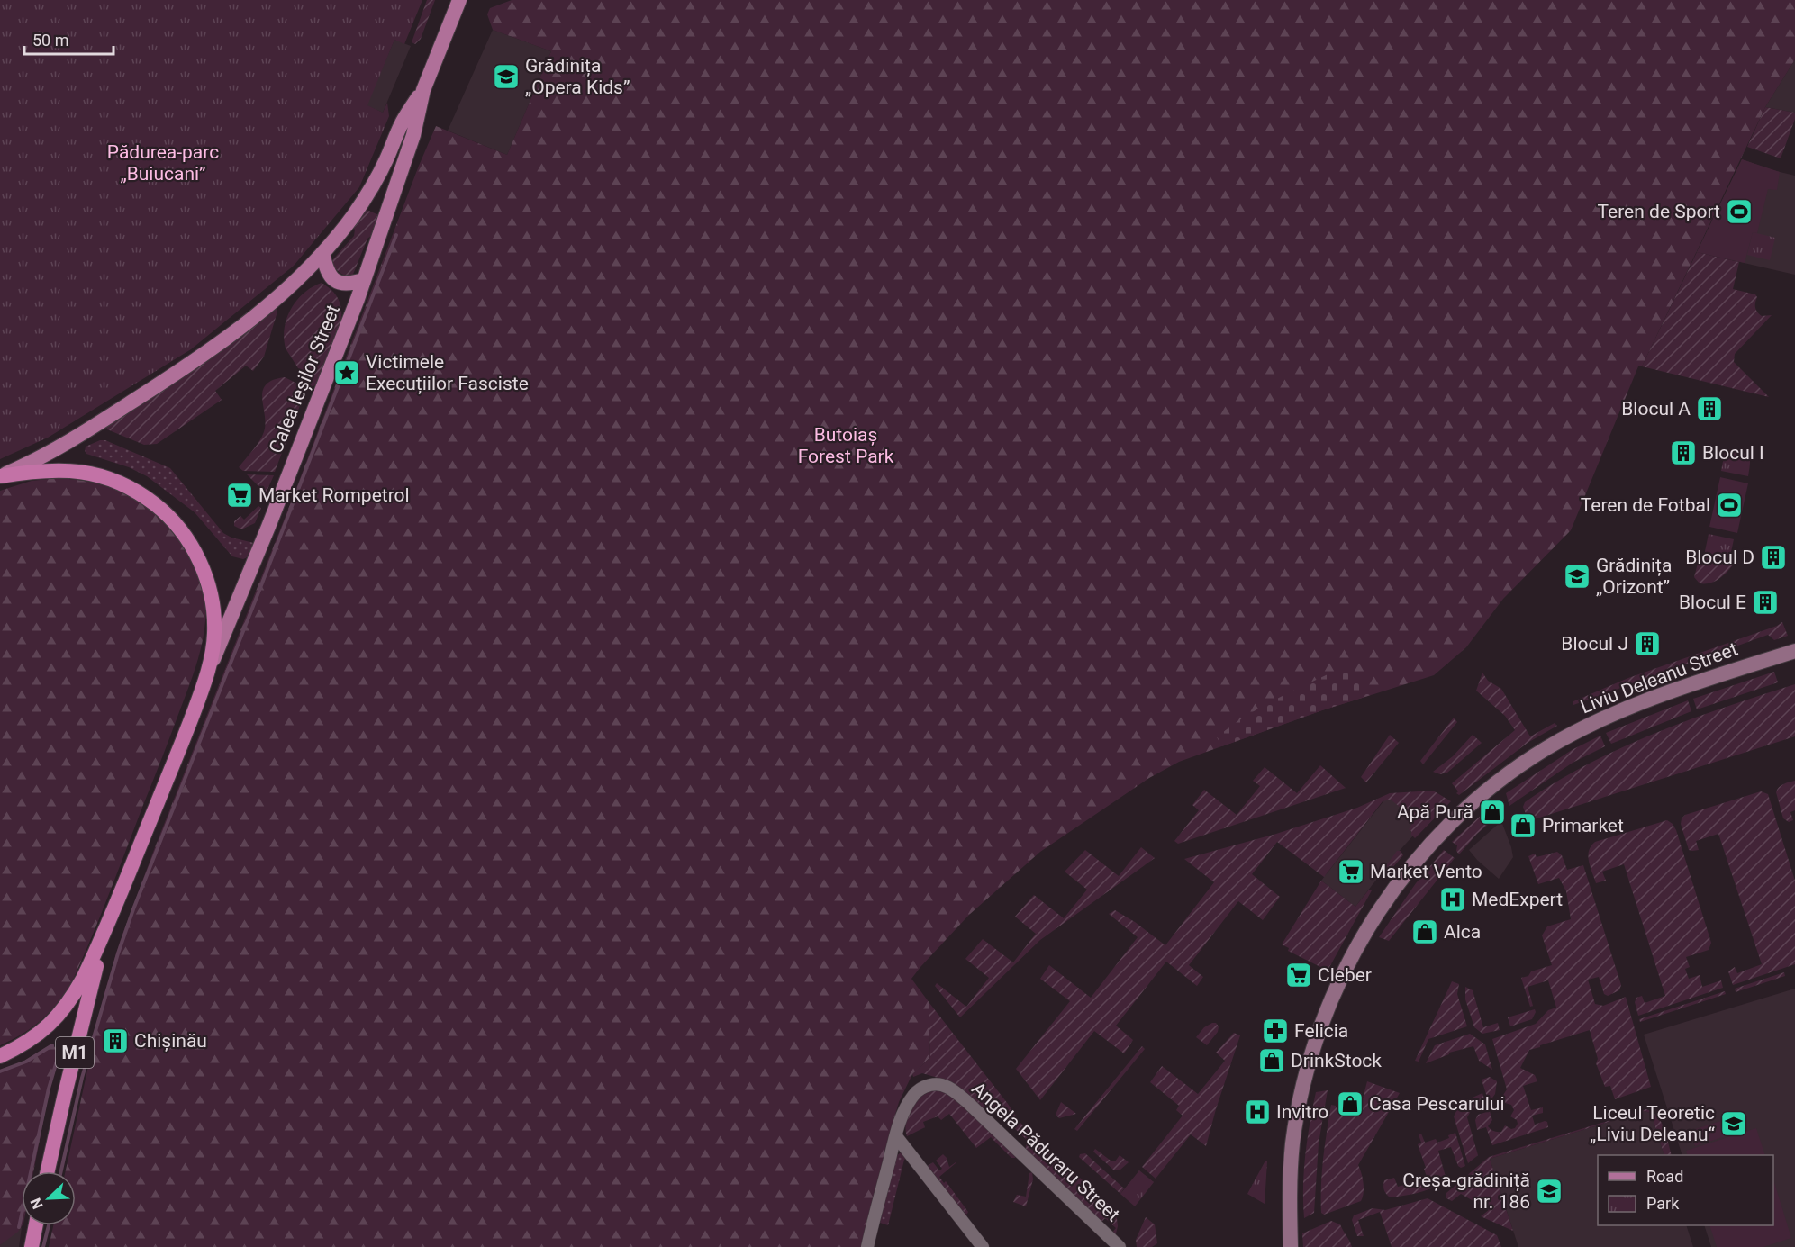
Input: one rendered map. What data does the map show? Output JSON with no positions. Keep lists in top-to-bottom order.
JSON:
{
  "streets": {
    "highway": ["M1"],
    "main road": ["Calea Ieșilor Street", "Liviu Deleanu Street"],
    "street": ["Angela Păduraru Street"]
  },
  "parks": ["Pădurea-parc „Buiucani”", "Butoiaș Forest Park"],
  "places": {
    "school or university": [
      "Grădinița „Opera Kids”",
      "Grădinița „Orizont”",
      "Liceul Teoretic „Liviu Deleanu“",
      "Creșa-grădiniță nr. 186"
    ],
    "sports": ["Teren de Sport", "Teren de Fotbal"],
    "place": ["Victimele Execuțiilor Fasciste"],
    "building": [
      "Blocul A",
      "Blocul I",
      "Blocul D",
      "Blocul E",
      "Blocul J",
      "Chișinău"
    ],
    "supermarket": ["Market Rompetrol", "Market Vento", "Cleber"],
    "shop": [
      "Apă Pură",
      "Primarket",
      "Alca",
      "DrinkStock",
      "Casa Pescarului"
    ],
    "hospital": ["MedExpert", "Invitro"],
    "pharmacy": ["Felicia"]
  },
  "legend": ["Road", "Park"],
  "scale_bar": "50 m",
  "north": "bottom left"
}
